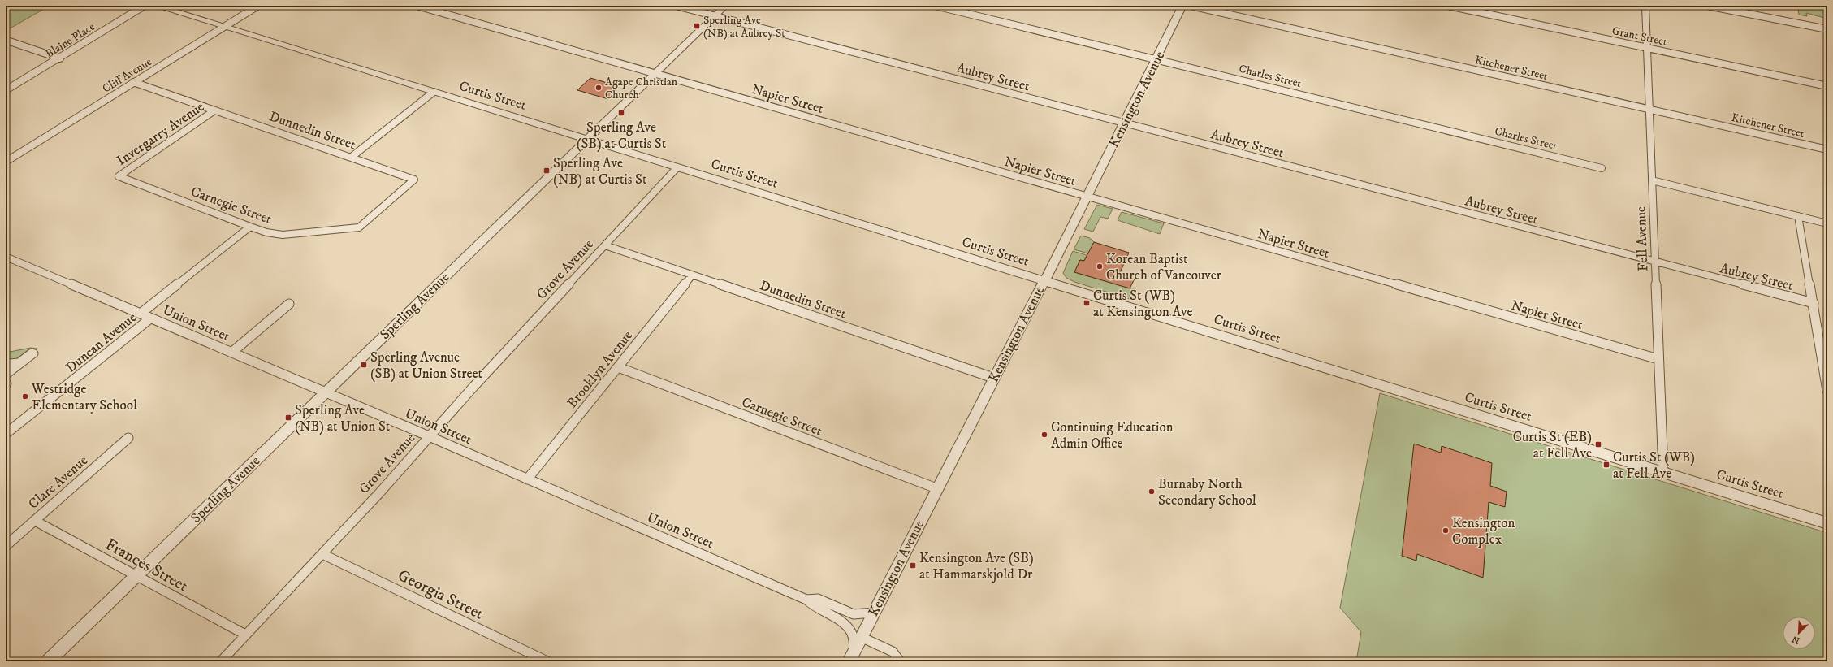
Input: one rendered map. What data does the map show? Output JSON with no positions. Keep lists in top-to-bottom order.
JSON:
{
  "streets": {
    "street": [
      "Grant Street",
      "Blaine Place",
      "Kitchener Street",
      "Cliff Avenue",
      "Charles Street",
      "Aubrey Street",
      "Curtis Street",
      "Napier Street",
      "Kensington Avenue",
      "Dunnedin Street",
      "Invergarry Avenue",
      "Carnegie Street",
      "Fell Avenue",
      "Grove Avenue",
      "Sperling Avenue",
      "Union Street",
      "Duncan Avenue",
      "Brooklyn Avenue",
      "Clare Avenue",
      "Frances Street",
      "Georgia Street"
    ]
  },
  "crossings": [
    ["Grant Street", "Fell Avenue"],
    ["Kitchener Street", "Fell Avenue"],
    ["Cliff Avenue", "Curtis Street"],
    ["Cliff Avenue", "Dunnedin Street"],
    ["Charles Street", "Kensington Avenue"],
    ["Aubrey Street", "Kensington Avenue"],
    ["Aubrey Street", "Fell Avenue"],
    ["Aubrey Street", "Sperling Avenue"],
    ["Curtis Street", "Kensington Avenue"],
    ["Curtis Street", "Fell Avenue"],
    ["Curtis Street", "Grove Avenue"],
    ["Curtis Street", "Sperling Avenue"],
    ["Napier Street", "Kensington Avenue"],
    ["Napier Street", "Fell Avenue"],
    ["Napier Street", "Sperling Avenue"],
    ["Kensington Avenue", "Dunnedin Street"],
    ["Kensington Avenue", "Carnegie Street"],
    ["Kensington Avenue", "Union Street"],
    ["Dunnedin Street", "Invergarry Avenue"],
    ["Dunnedin Street", "Carnegie Street"],
    ["Dunnedin Street", "Grove Avenue"],
    ["Dunnedin Street", "Brooklyn Avenue"],
    ["Invergarry Avenue", "Carnegie Street"],
    ["Carnegie Street", "Duncan Avenue"],
    ["Carnegie Street", "Brooklyn Avenue"],
    ["Grove Avenue", "Union Street"],
    ["Grove Avenue", "Frances Street"],
    ["Grove Avenue", "Georgia Street"],
    ["Sperling Avenue", "Union Street"],
    ["Sperling Avenue", "Frances Street"],
    ["Union Street", "Duncan Avenue"],
    ["Union Street", "Brooklyn Avenue"],
    ["Clare Avenue", "Frances Street"]
  ],
  "places": {
    "transit": [
      "Sperling Ave (NB) at Aubrey St",
      "Sperling Ave (SB) at Curtis St",
      "Sperling Ave (NB) at Curtis St",
      "Curtis St (WB) at Kensington Ave",
      "Sperling Avenue (SB) at Union Street",
      "Sperling Ave (NB) at Union St",
      "Curtis St (EB) at Fell Ave",
      "Curtis St (WB) at Fell Ave",
      "Kensington Ave (SB) at Hammarskjold Dr"
    ],
    "other": [
      "Agape Christian Church",
      "Korean Baptist Church of Vancouver",
      "Westridge Elementary School",
      "Continuing Education Admin Office",
      "Burnaby North Secondary School",
      "Kensington Complex"
    ]
  },
  "north": "bottom left"
}
